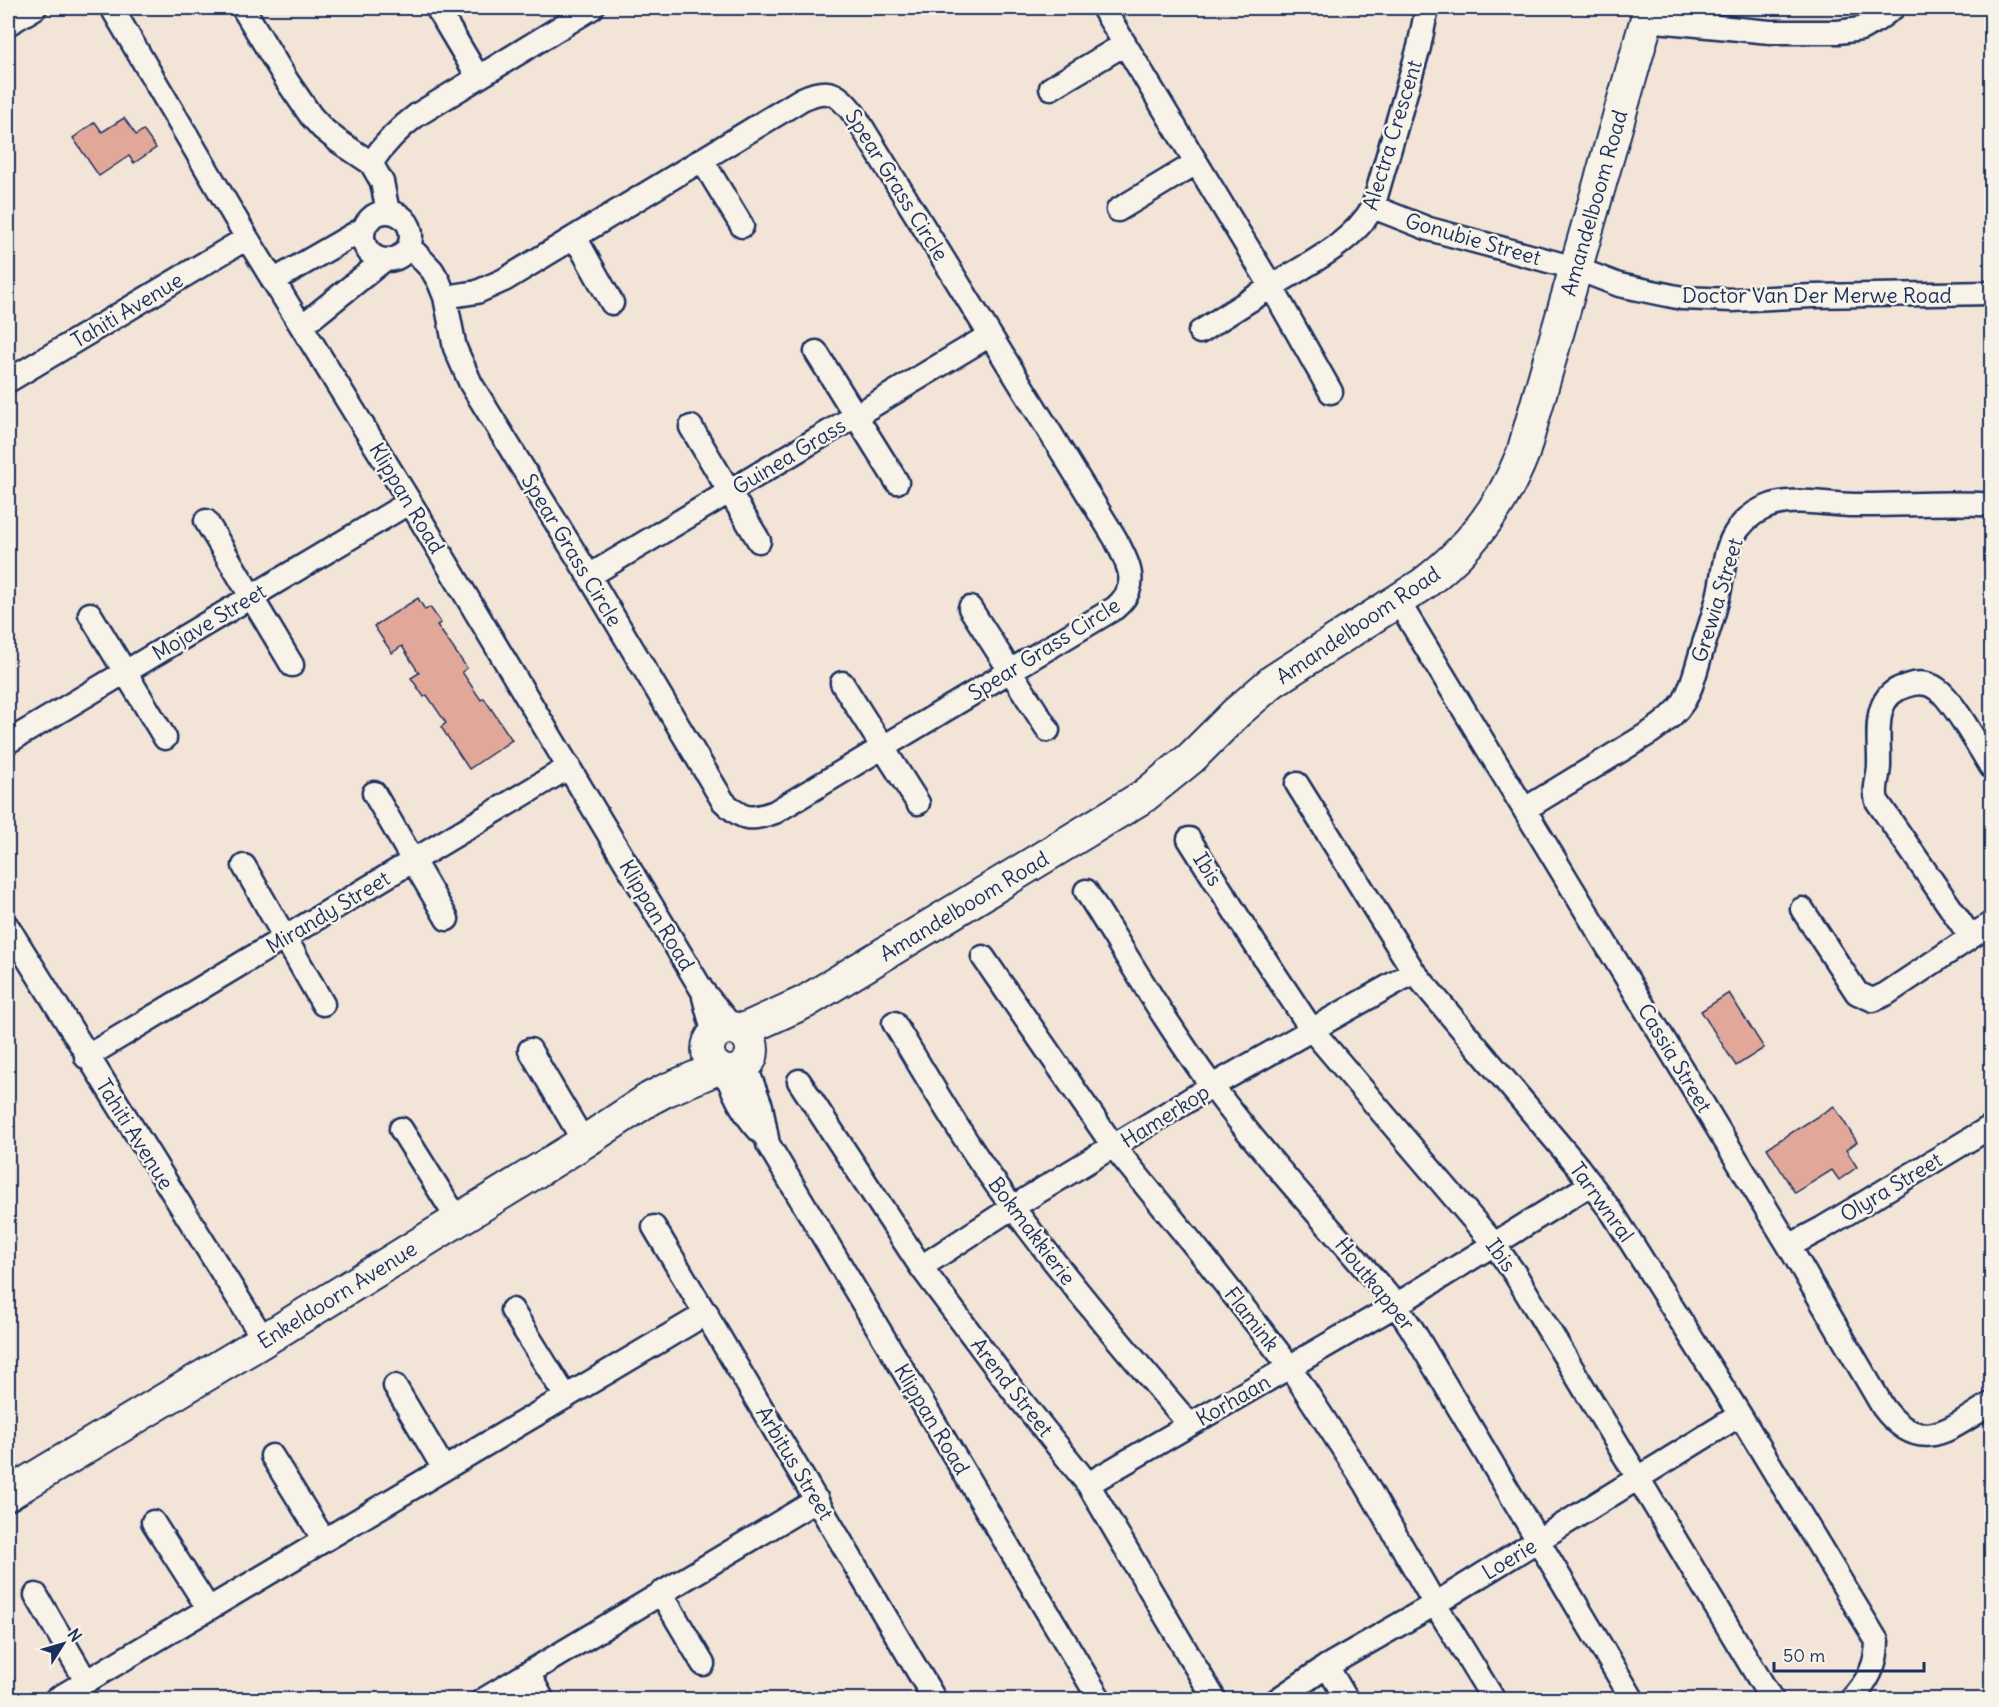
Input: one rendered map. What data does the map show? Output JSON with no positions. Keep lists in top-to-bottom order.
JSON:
{
  "streets": {
    "street": [
      "Alectra Crescent",
      "Spear Grass Circle",
      "Amandelboom Road",
      "Gonubie Street",
      "Doctor Van Der Merwe Road",
      "Tahiti Avenue",
      "Guinea Grass",
      "Klippan Road",
      "Grewia Street",
      "Mojave Street",
      "Ibis",
      "Mirandy Street",
      "Cassia Street",
      "Hamerkop",
      "Olyra Street",
      "Tarrwnral",
      "Bokmakkierie",
      "Houtkapper",
      "Enkeldoorn Avenue",
      "Flamink",
      "Arend Street",
      "Korhaan",
      "Arbitus Street",
      "Loerie"
    ]
  },
  "crossings": [
    ["Alectra Crescent", "Gonubie Street"],
    ["Spear Grass Circle", "Guinea Grass"],
    ["Amandelboom Road", "Gonubie Street"],
    ["Amandelboom Road", "Doctor Van Der Merwe Road"],
    ["Amandelboom Road", "Klippan Road"],
    ["Amandelboom Road", "Cassia Street"],
    ["Amandelboom Road", "Enkeldoorn Avenue"],
    ["Gonubie Street", "Doctor Van Der Merwe Road"],
    ["Tahiti Avenue", "Klippan Road"],
    ["Tahiti Avenue", "Mirandy Street"],
    ["Tahiti Avenue", "Enkeldoorn Avenue"],
    ["Klippan Road", "Mojave Street"],
    ["Klippan Road", "Mirandy Street"],
    ["Klippan Road", "Enkeldoorn Avenue"],
    ["Grewia Street", "Cassia Street"],
    ["Ibis", "Hamerkop"],
    ["Ibis", "Korhaan"],
    ["Ibis", "Loerie"],
    ["Cassia Street", "Olyra Street"],
    ["Hamerkop", "Tarrwnral"],
    ["Hamerkop", "Bokmakkierie"],
    ["Hamerkop", "Houtkapper"],
    ["Hamerkop", "Flamink"],
    ["Hamerkop", "Arend Street"],
    ["Tarrwnral", "Korhaan"],
    ["Tarrwnral", "Loerie"],
    ["Bokmakkierie", "Korhaan"],
    ["Houtkapper", "Korhaan"],
    ["Houtkapper", "Loerie"],
    ["Flamink", "Korhaan"],
    ["Flamink", "Loerie"],
    ["Arend Street", "Korhaan"]
  ],
  "scale_bar": "50 m",
  "north": "top right"
}
